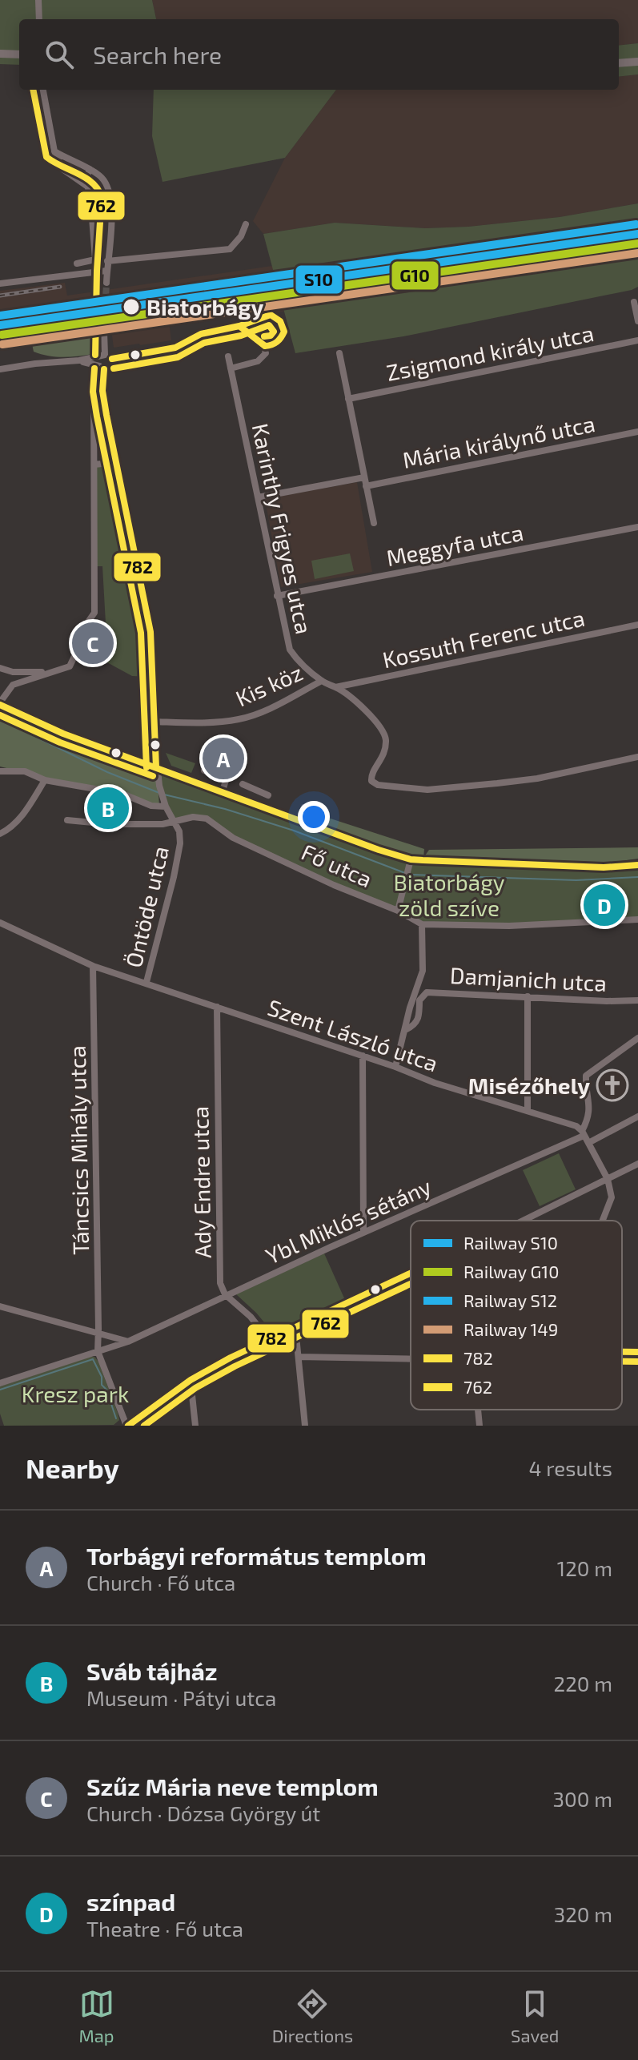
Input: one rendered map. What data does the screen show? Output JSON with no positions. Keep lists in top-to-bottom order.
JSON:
{
  "streets": {
    "street": [
      "Zsigmond király utca",
      "Mária királynő utca",
      "Karinthy Frigyes utca",
      "Meggyfa utca",
      "Kossuth Ferenc utca",
      "Kis köz",
      "Fő utca",
      "Öntöde utca",
      "Damjanich utca",
      "Szent László utca",
      "Táncsics Mihály utca",
      "Ady Endre utca",
      "Ybl Miklós sétány"
    ]
  },
  "crossings": [
    ["Karinthy Frigyes utca", "Meggyfa utca"],
    ["Karinthy Frigyes utca", "Kossuth Ferenc utca"],
    ["Karinthy Frigyes utca", "Kis köz"],
    ["Kis köz", "Öntöde utca"],
    ["Fő utca", "Öntöde utca"],
    ["Öntöde utca", "Szent László utca"],
    ["Szent László utca", "Táncsics Mihály utca"],
    ["Szent László utca", "Ady Endre utca"],
    ["Szent László utca", "Ybl Miklós sétány"],
    ["Táncsics Mihály utca", "Ybl Miklós sétány"],
    ["Ady Endre utca", "Ybl Miklós sétány"]
  ],
  "parks": ["Biatorbágy zöld szíve", "Kresz park"],
  "places": {
    "other": ["Biatorbágy"],
    "church": ["Misézőhely"]
  },
  "lines": [
    "transit line 762",
    "rail line S12",
    "rail line S10",
    "rail line G10",
    "rail line 149",
    "transit line 782"
  ],
  "legend": [
    "Railway S10",
    "Railway G10",
    "Railway S12",
    "Railway 149",
    "782",
    "762"
  ],
  "page": {
    "search": "Search here",
    "pins": [
      "C",
      "A",
      "B",
      "D"
    ],
    "heading": ["Nearby", "4 results"],
    "list": [
      {
        "mark": "A",
        "name": "Torbágyi református templom",
        "note": "Church · Fő utca",
        "value": "120 m"
      },
      {
        "mark": "B",
        "name": "Sváb tájház",
        "note": "Museum · Pátyi utca",
        "value": "220 m"
      },
      {
        "mark": "C",
        "name": "Szűz Mária neve templom",
        "note": "Church · Dózsa György út",
        "value": "300 m"
      },
      {
        "mark": "D",
        "name": "színpad",
        "note": "Theatre · Fő utca",
        "value": "320 m"
      }
    ],
    "nav": ["Map", "Directions", "Saved"]
  }
}
